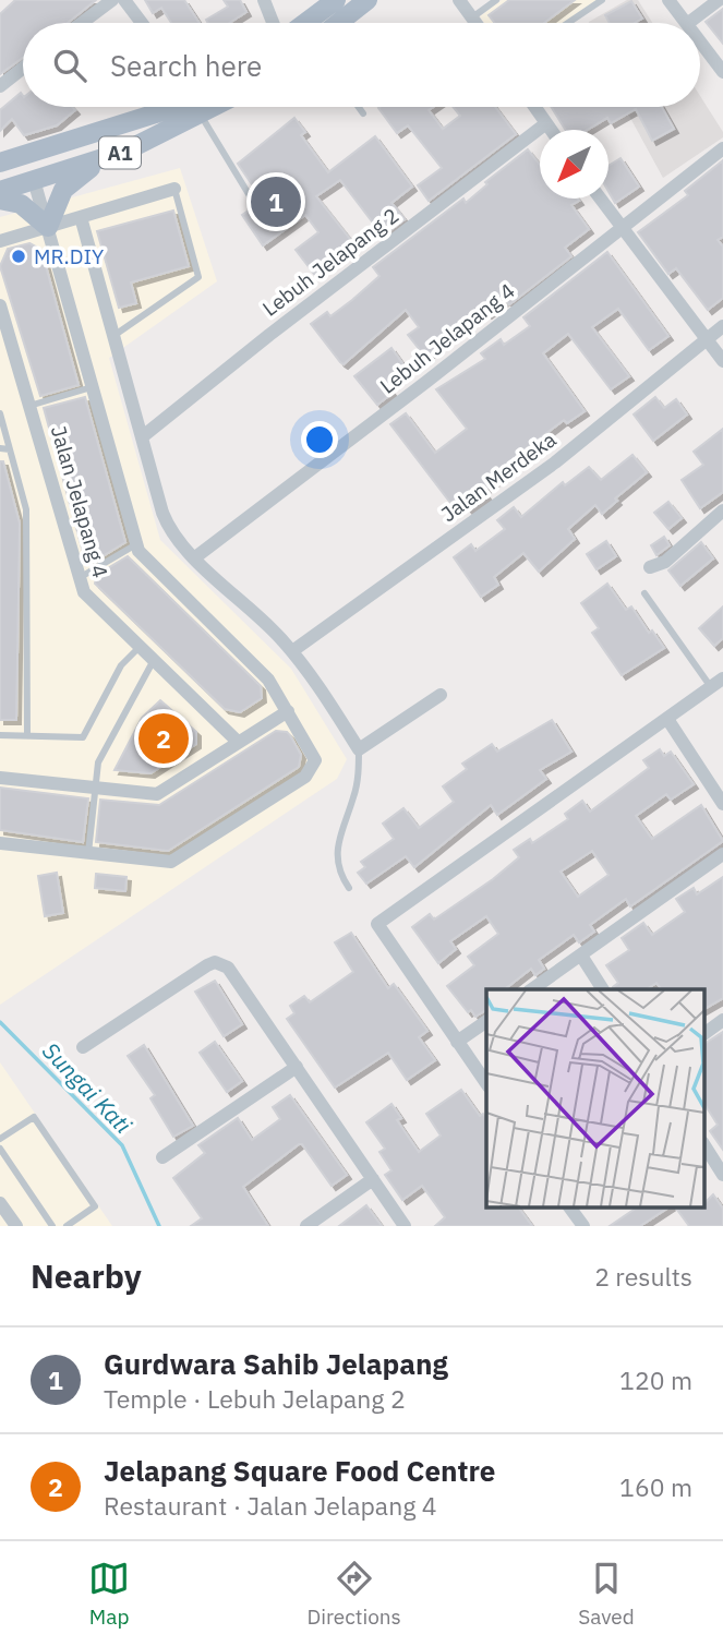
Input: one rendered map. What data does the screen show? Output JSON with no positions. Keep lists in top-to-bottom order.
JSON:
{
  "streets": {
    "main road": ["A1"],
    "street": [
      "Lebuh Jelapang 2",
      "Lebuh Jelapang 4",
      "Jalan Merdeka",
      "Jalan Jelapang 4"
    ]
  },
  "water": ["Sungai Kati"],
  "places": ["MR.DIY"],
  "north": "bottom left",
  "page": {
    "search": "Search here",
    "pins": ["1", "2"],
    "heading": ["Nearby", "2 results"],
    "list": [
      {
        "mark": "1",
        "name": "Gurdwara Sahib Jelapang",
        "note": "Temple · Lebuh Jelapang 2",
        "value": "120 m"
      },
      {
        "mark": "2",
        "name": "Jelapang Square Food Centre",
        "note": "Restaurant · Jalan Jelapang 4",
        "value": "160 m"
      }
    ],
    "nav": ["Map", "Directions", "Saved"]
  }
}
